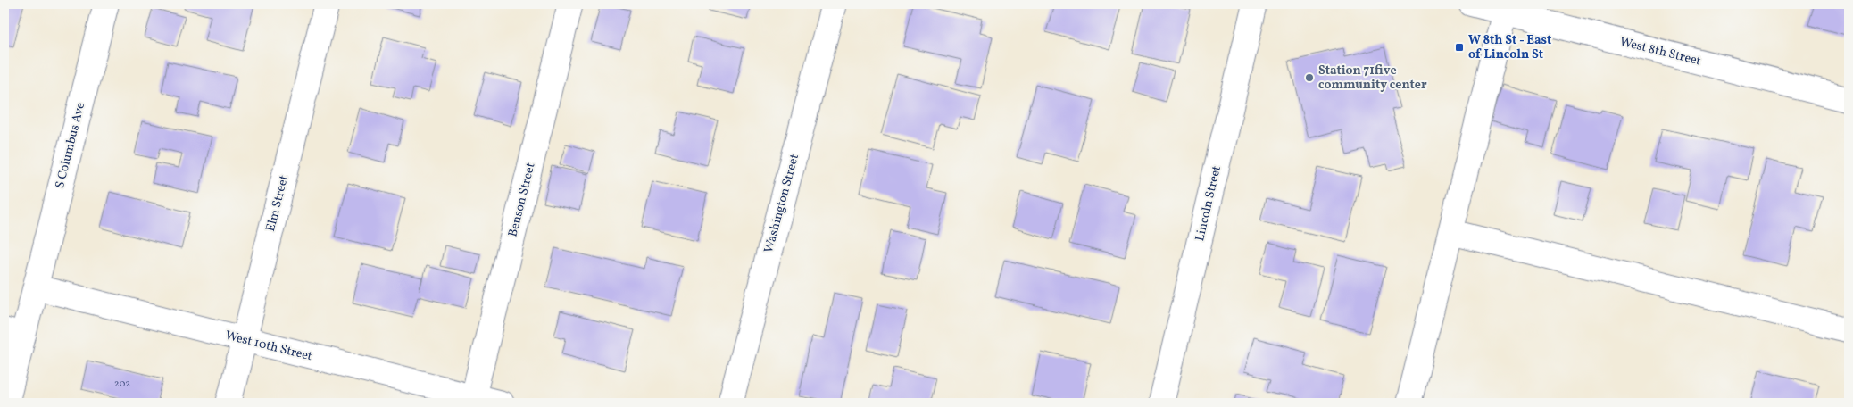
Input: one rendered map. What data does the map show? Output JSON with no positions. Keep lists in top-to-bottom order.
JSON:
{
  "streets": {
    "street": [
      "West 8th Street",
      "S Columbus Ave",
      "Benson Street",
      "Elm Street",
      "Washington Street",
      "Lincoln Street",
      "West 10th Street"
    ]
  },
  "crossings": [
    ["S Columbus Ave", "West 10th Street"],
    ["Benson Street", "West 10th Street"],
    ["Elm Street", "West 10th Street"]
  ],
  "places": {
    "transit": ["W 8th St - East of Lincoln St"],
    "other": ["Station 71five community center"]
  },
  "house_numbers": ["202"]
}
